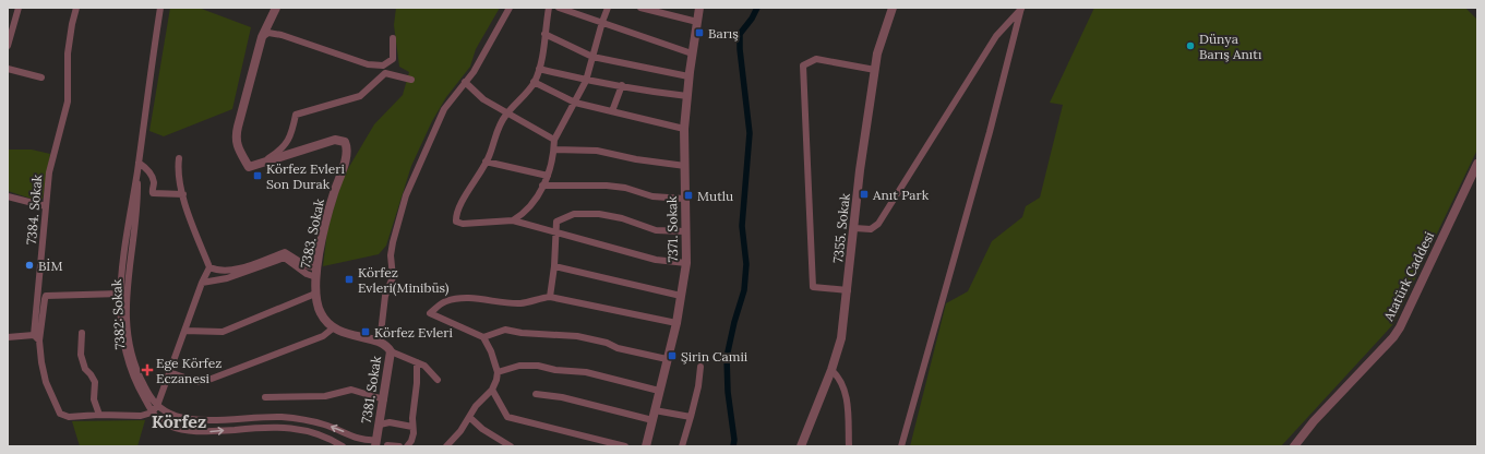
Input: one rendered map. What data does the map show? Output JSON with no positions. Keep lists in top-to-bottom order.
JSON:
{
  "streets": {
    "street": [
      "7384. Sokak",
      "7355. Sokak",
      "7371. Sokak",
      "7383. Sokak",
      "Atatürk Caddesi",
      "7382: Sokak",
      "7381. Sokak"
    ]
  },
  "crossings": [
    ["7383. Sokak", "7381. Sokak"]
  ],
  "districts": ["Körfez"],
  "places": {
    "transit": [
      "Barış",
      "Körfez Evleri Son Durak",
      "Anıt Park",
      "Mutlu",
      "Körfez Evleri(Minibüs)",
      "Körfez Evleri",
      "Şirin Camii"
    ],
    "other": ["Dünya Barış Anıtı", "BİM"],
    "health": ["Ege Körfez Eczanesi"]
  }
}
